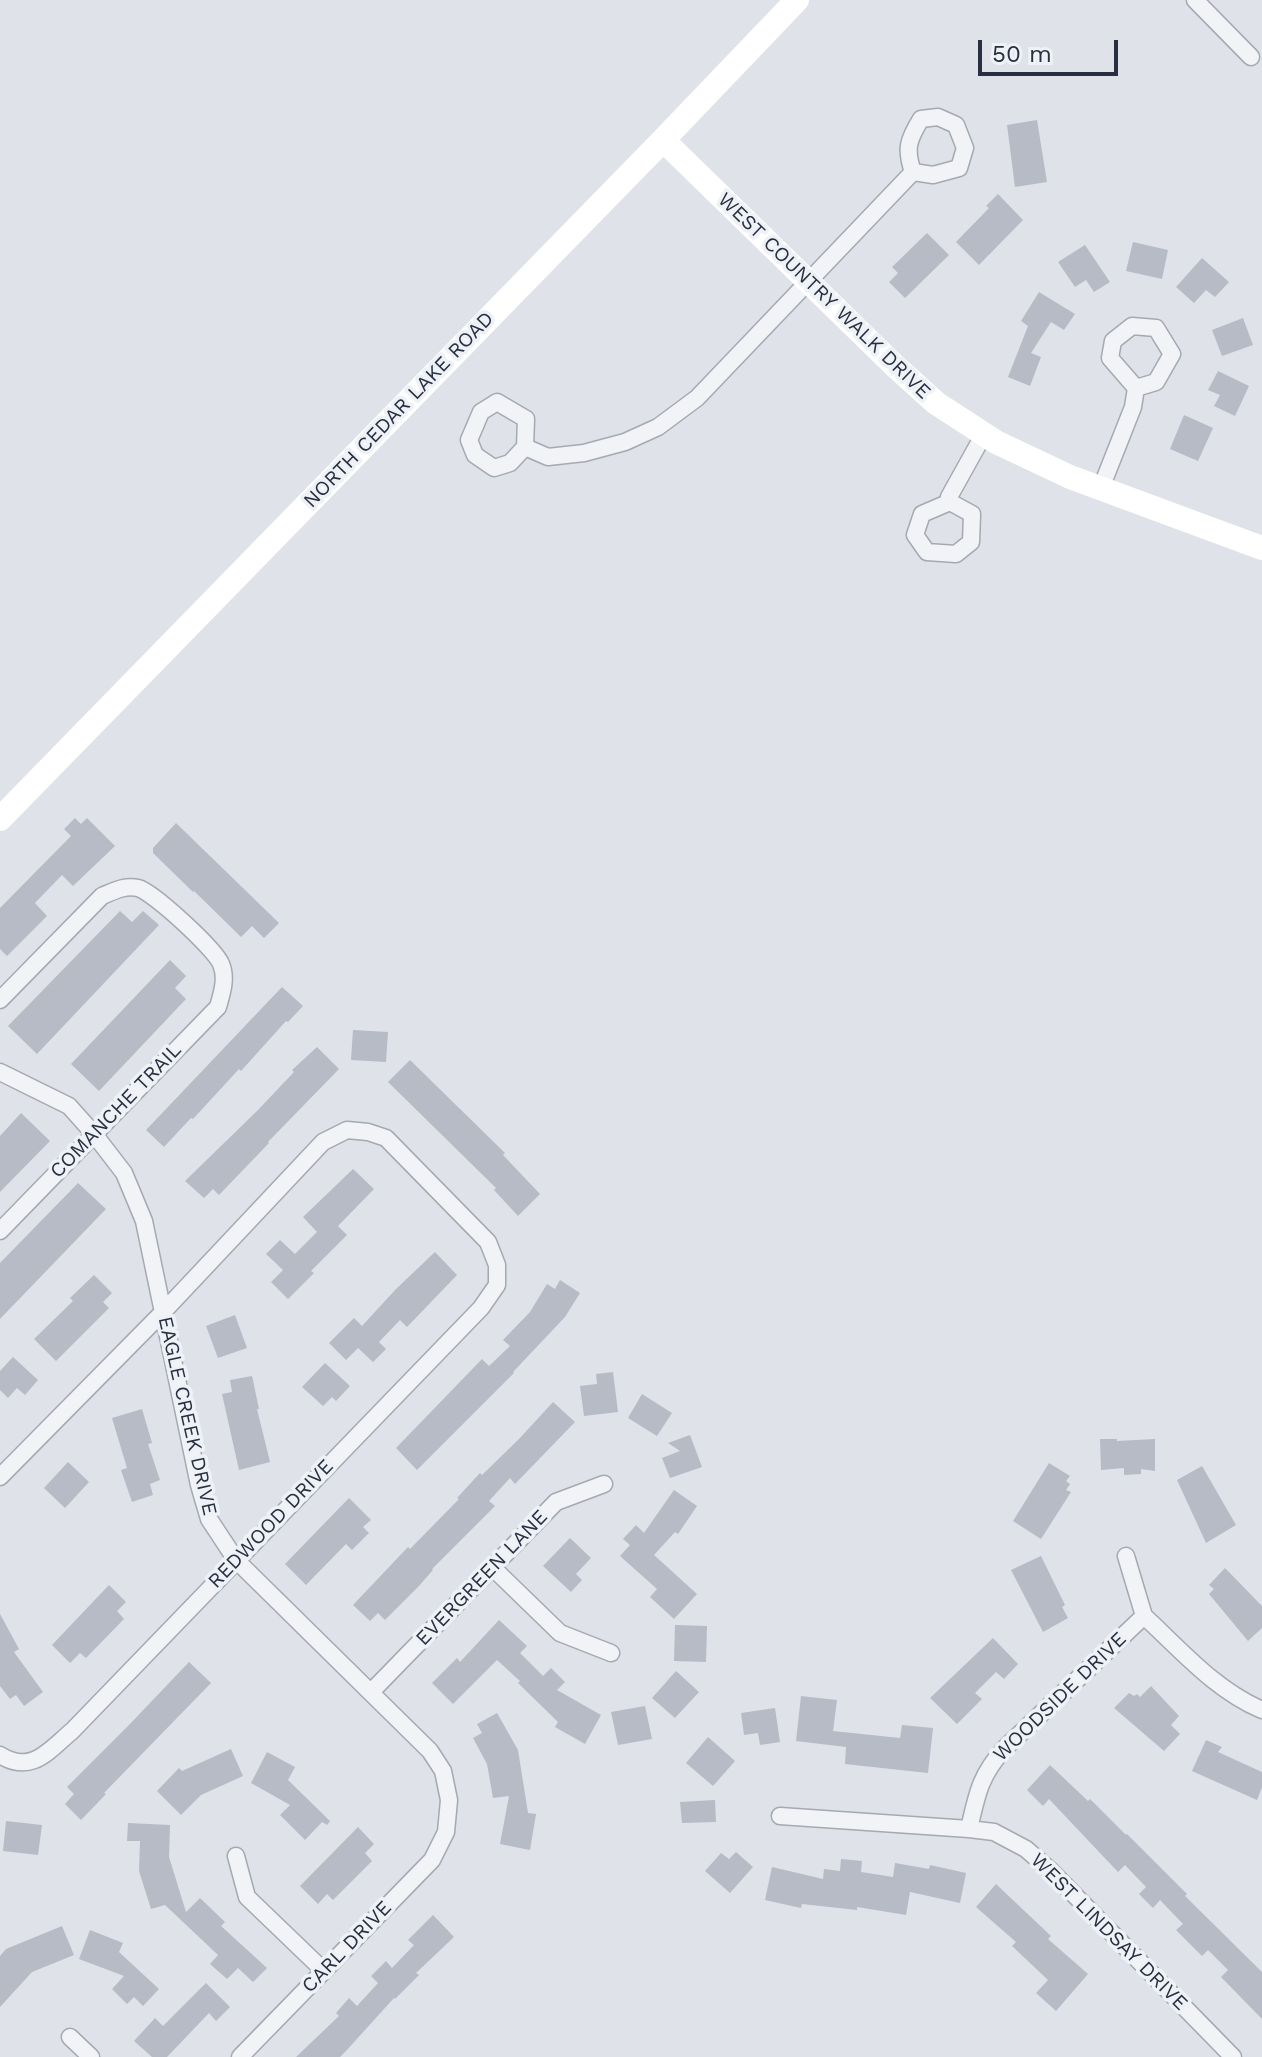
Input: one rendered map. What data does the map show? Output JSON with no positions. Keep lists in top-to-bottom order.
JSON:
{
  "streets": {
    "main road": ["WEST COUNTRY WALK DRIVE", "NORTH CEDAR LAKE ROAD"],
    "street": [
      "COMANCHE TRAIL",
      "EAGLE CREEK DRIVE",
      "REDWOOD DRIVE",
      "EVERGREEN LANE",
      "WOODSIDE DRIVE",
      "WEST LINDSAY DRIVE",
      "CARL DRIVE"
    ]
  },
  "crossings": [
    ["WEST COUNTRY WALK DRIVE", "NORTH CEDAR LAKE ROAD"],
    ["COMANCHE TRAIL", "EAGLE CREEK DRIVE"],
    ["EAGLE CREEK DRIVE", "REDWOOD DRIVE"],
    ["EAGLE CREEK DRIVE", "EVERGREEN LANE"],
    ["EAGLE CREEK DRIVE", "CARL DRIVE"],
    ["WOODSIDE DRIVE", "WEST LINDSAY DRIVE"]
  ],
  "scale_bar": "50 m"
}
